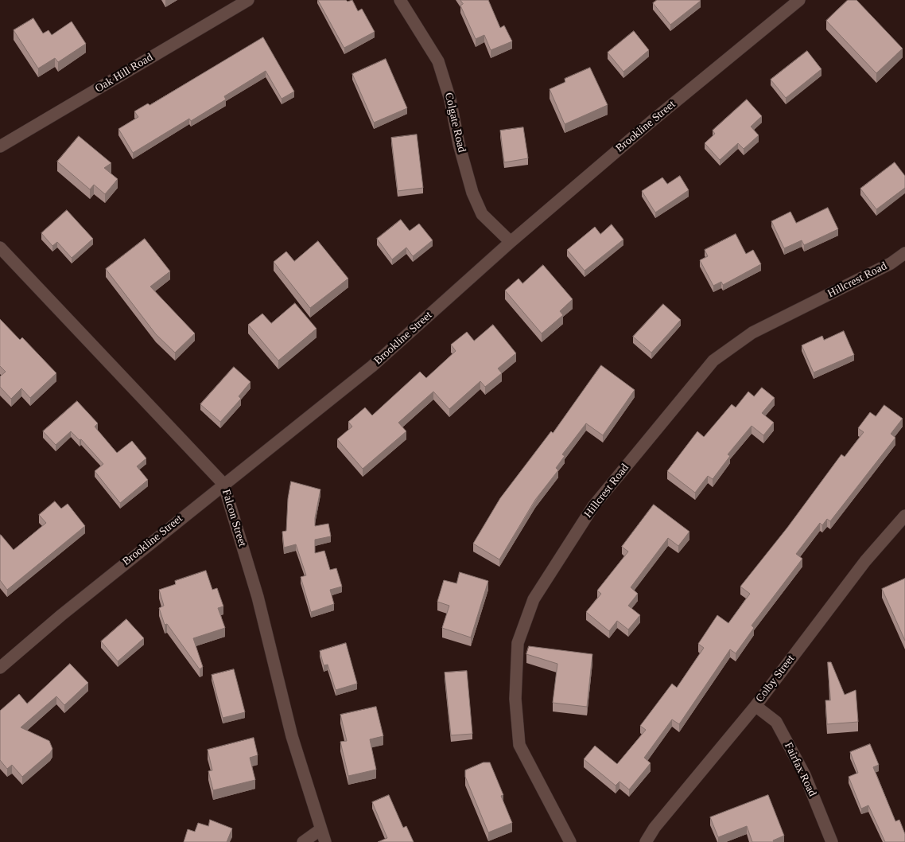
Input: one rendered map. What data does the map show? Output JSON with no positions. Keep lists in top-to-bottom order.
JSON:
{
  "streets": {
    "street": [
      "Oak Hill Road",
      "Colgate Road",
      "Brookline Street",
      "Hillcrest Road",
      "Falcon Street",
      "Colby Street",
      "Fairfax Road"
    ]
  },
  "crossings": [
    ["Colgate Road", "Brookline Street"],
    ["Brookline Street", "Falcon Street"],
    ["Colby Street", "Fairfax Road"]
  ]
}
